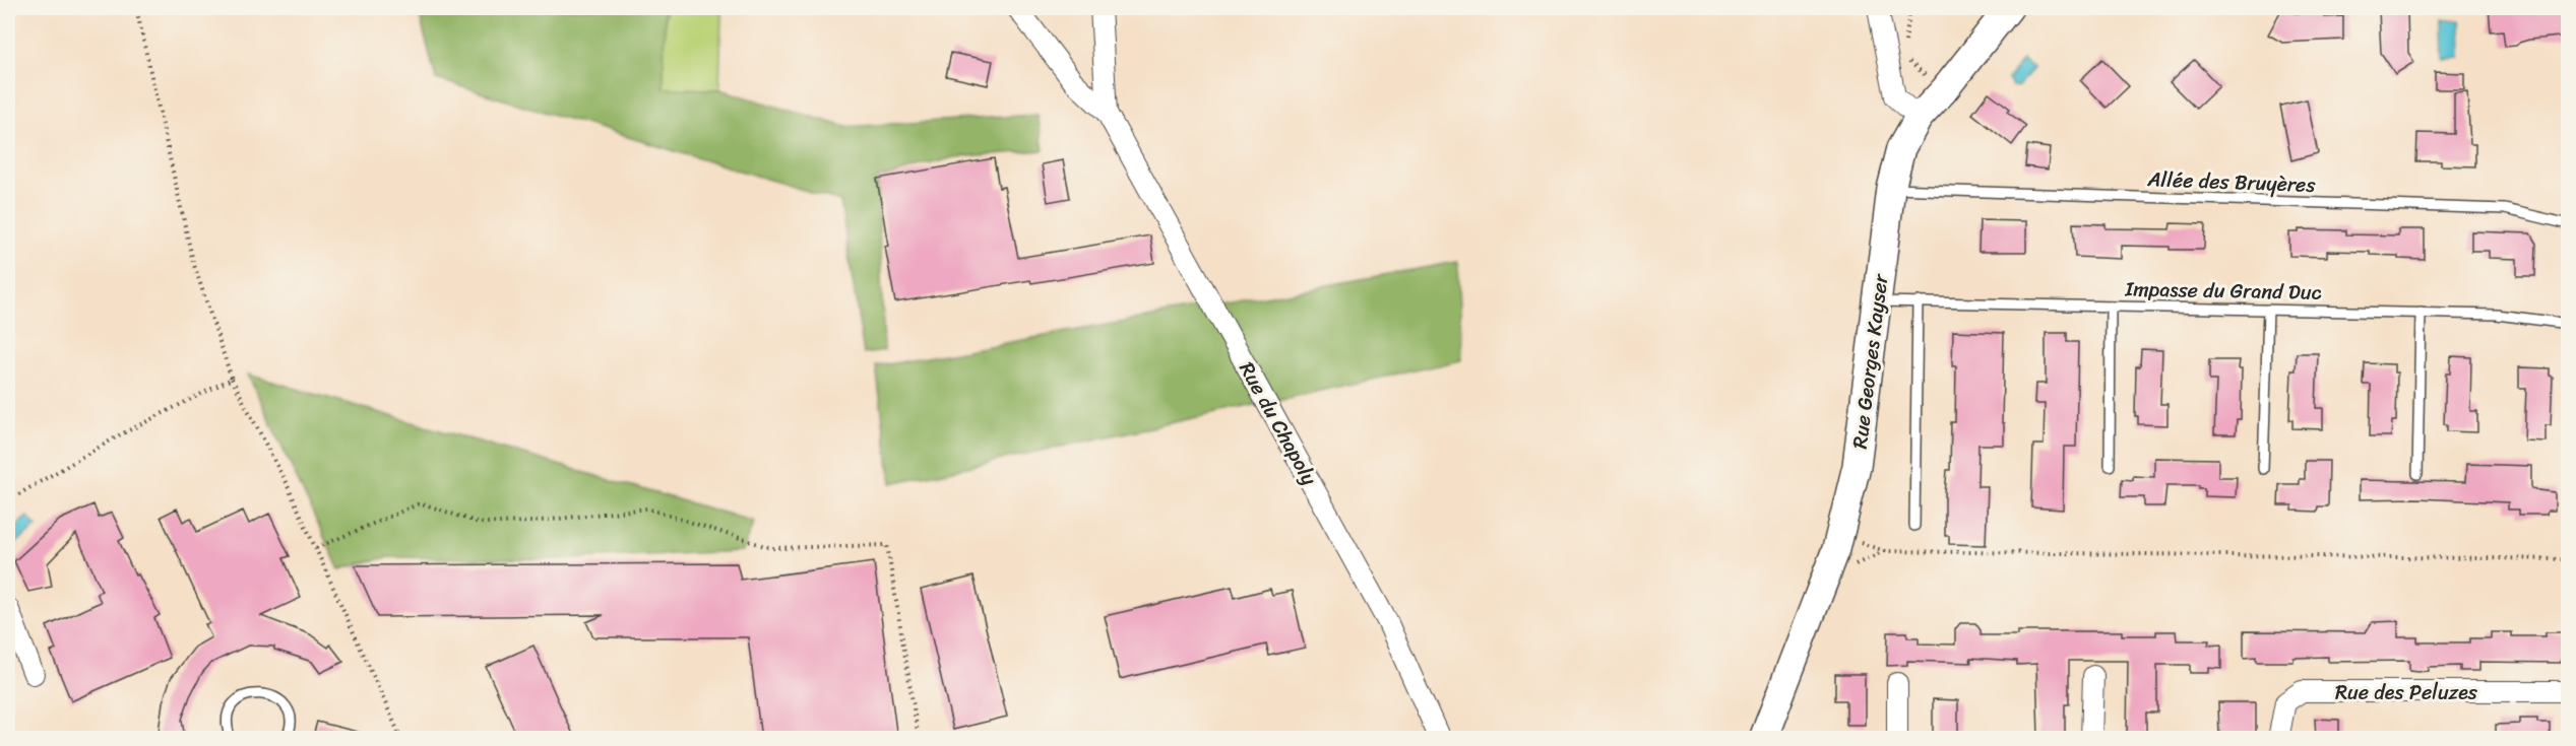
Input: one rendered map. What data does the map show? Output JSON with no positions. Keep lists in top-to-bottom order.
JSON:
{
  "streets": {
    "street": ["Rue Georges Kayser", "Rue du Chapoly", "Rue des Peluzes"],
    "lane": ["Allée des Bruyères", "Impasse du Grand Duc"]
  },
  "crossings": [
    ["Allée des Bruyères", "Rue Georges Kayser"],
    ["Impasse du Grand Duc", "Rue Georges Kayser"]
  ]
}
